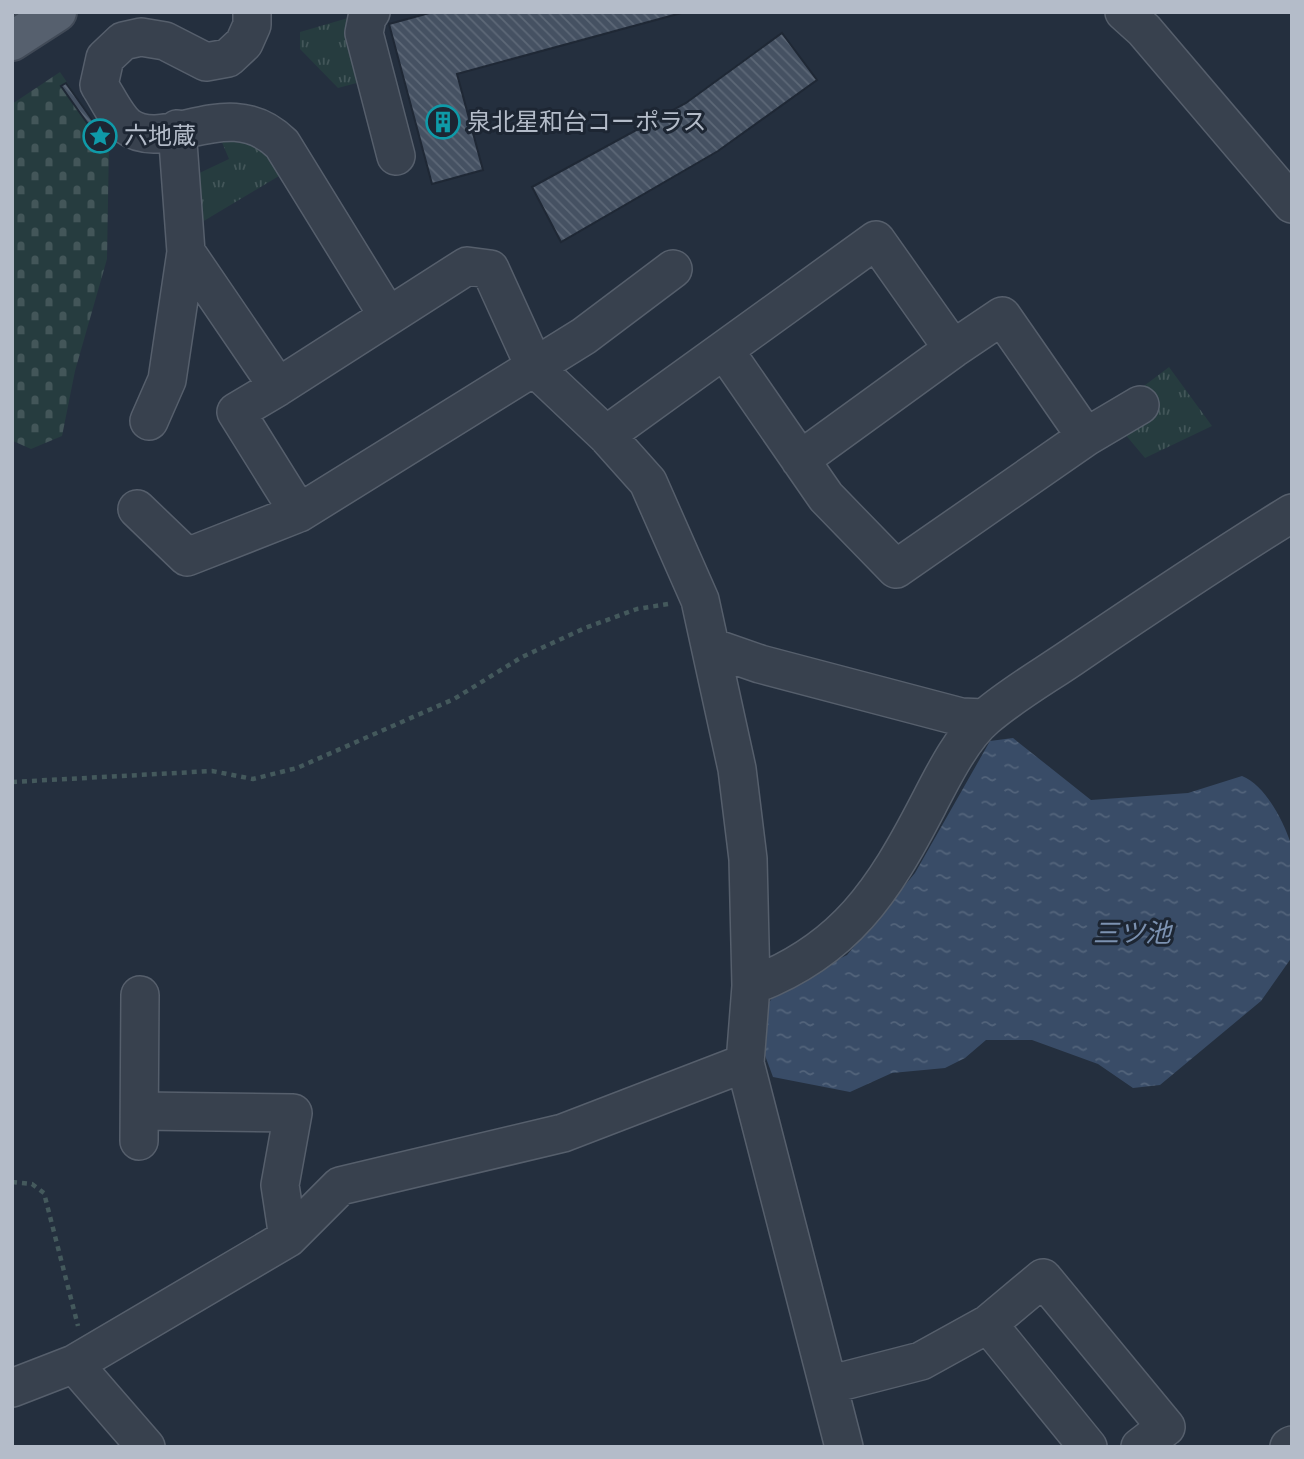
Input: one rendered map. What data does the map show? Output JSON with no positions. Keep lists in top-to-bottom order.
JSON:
{
  "water": ["三ツ池"],
  "places": {
    "building": ["泉北星和台コーポラス"],
    "place": ["六地蔵"]
  }
}
